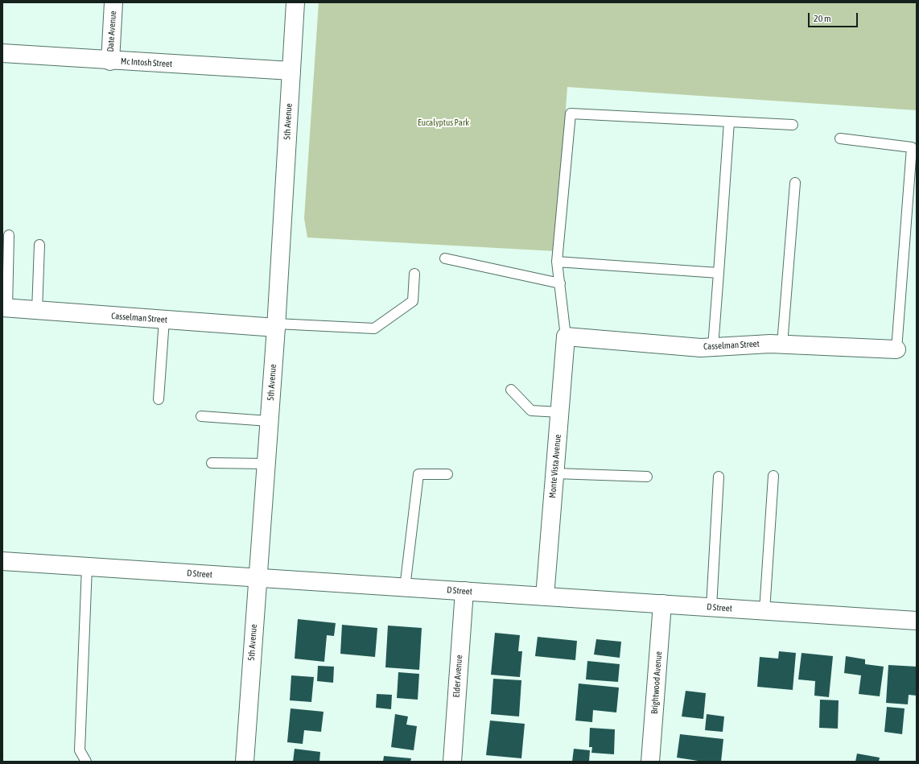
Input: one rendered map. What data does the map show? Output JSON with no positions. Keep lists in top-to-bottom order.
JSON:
{
  "streets": {
    "street": [
      "Date Avenue",
      "Mc Intosh Street",
      "5th Avenue",
      "Casselman Street",
      "Monte Vista Avenue",
      "D Street",
      "Elder Avenue",
      "Brightwood Avenue"
    ]
  },
  "crossings": [
    ["Date Avenue", "Mc Intosh Street"],
    ["Mc Intosh Street", "5th Avenue"],
    ["5th Avenue", "Casselman Street"],
    ["5th Avenue", "D Street"],
    ["Casselman Street", "Monte Vista Avenue"],
    ["Monte Vista Avenue", "D Street"],
    ["D Street", "Elder Avenue"],
    ["D Street", "Brightwood Avenue"]
  ],
  "parks": ["Eucalyptus Park"],
  "scale_bar": "20 m"
}
